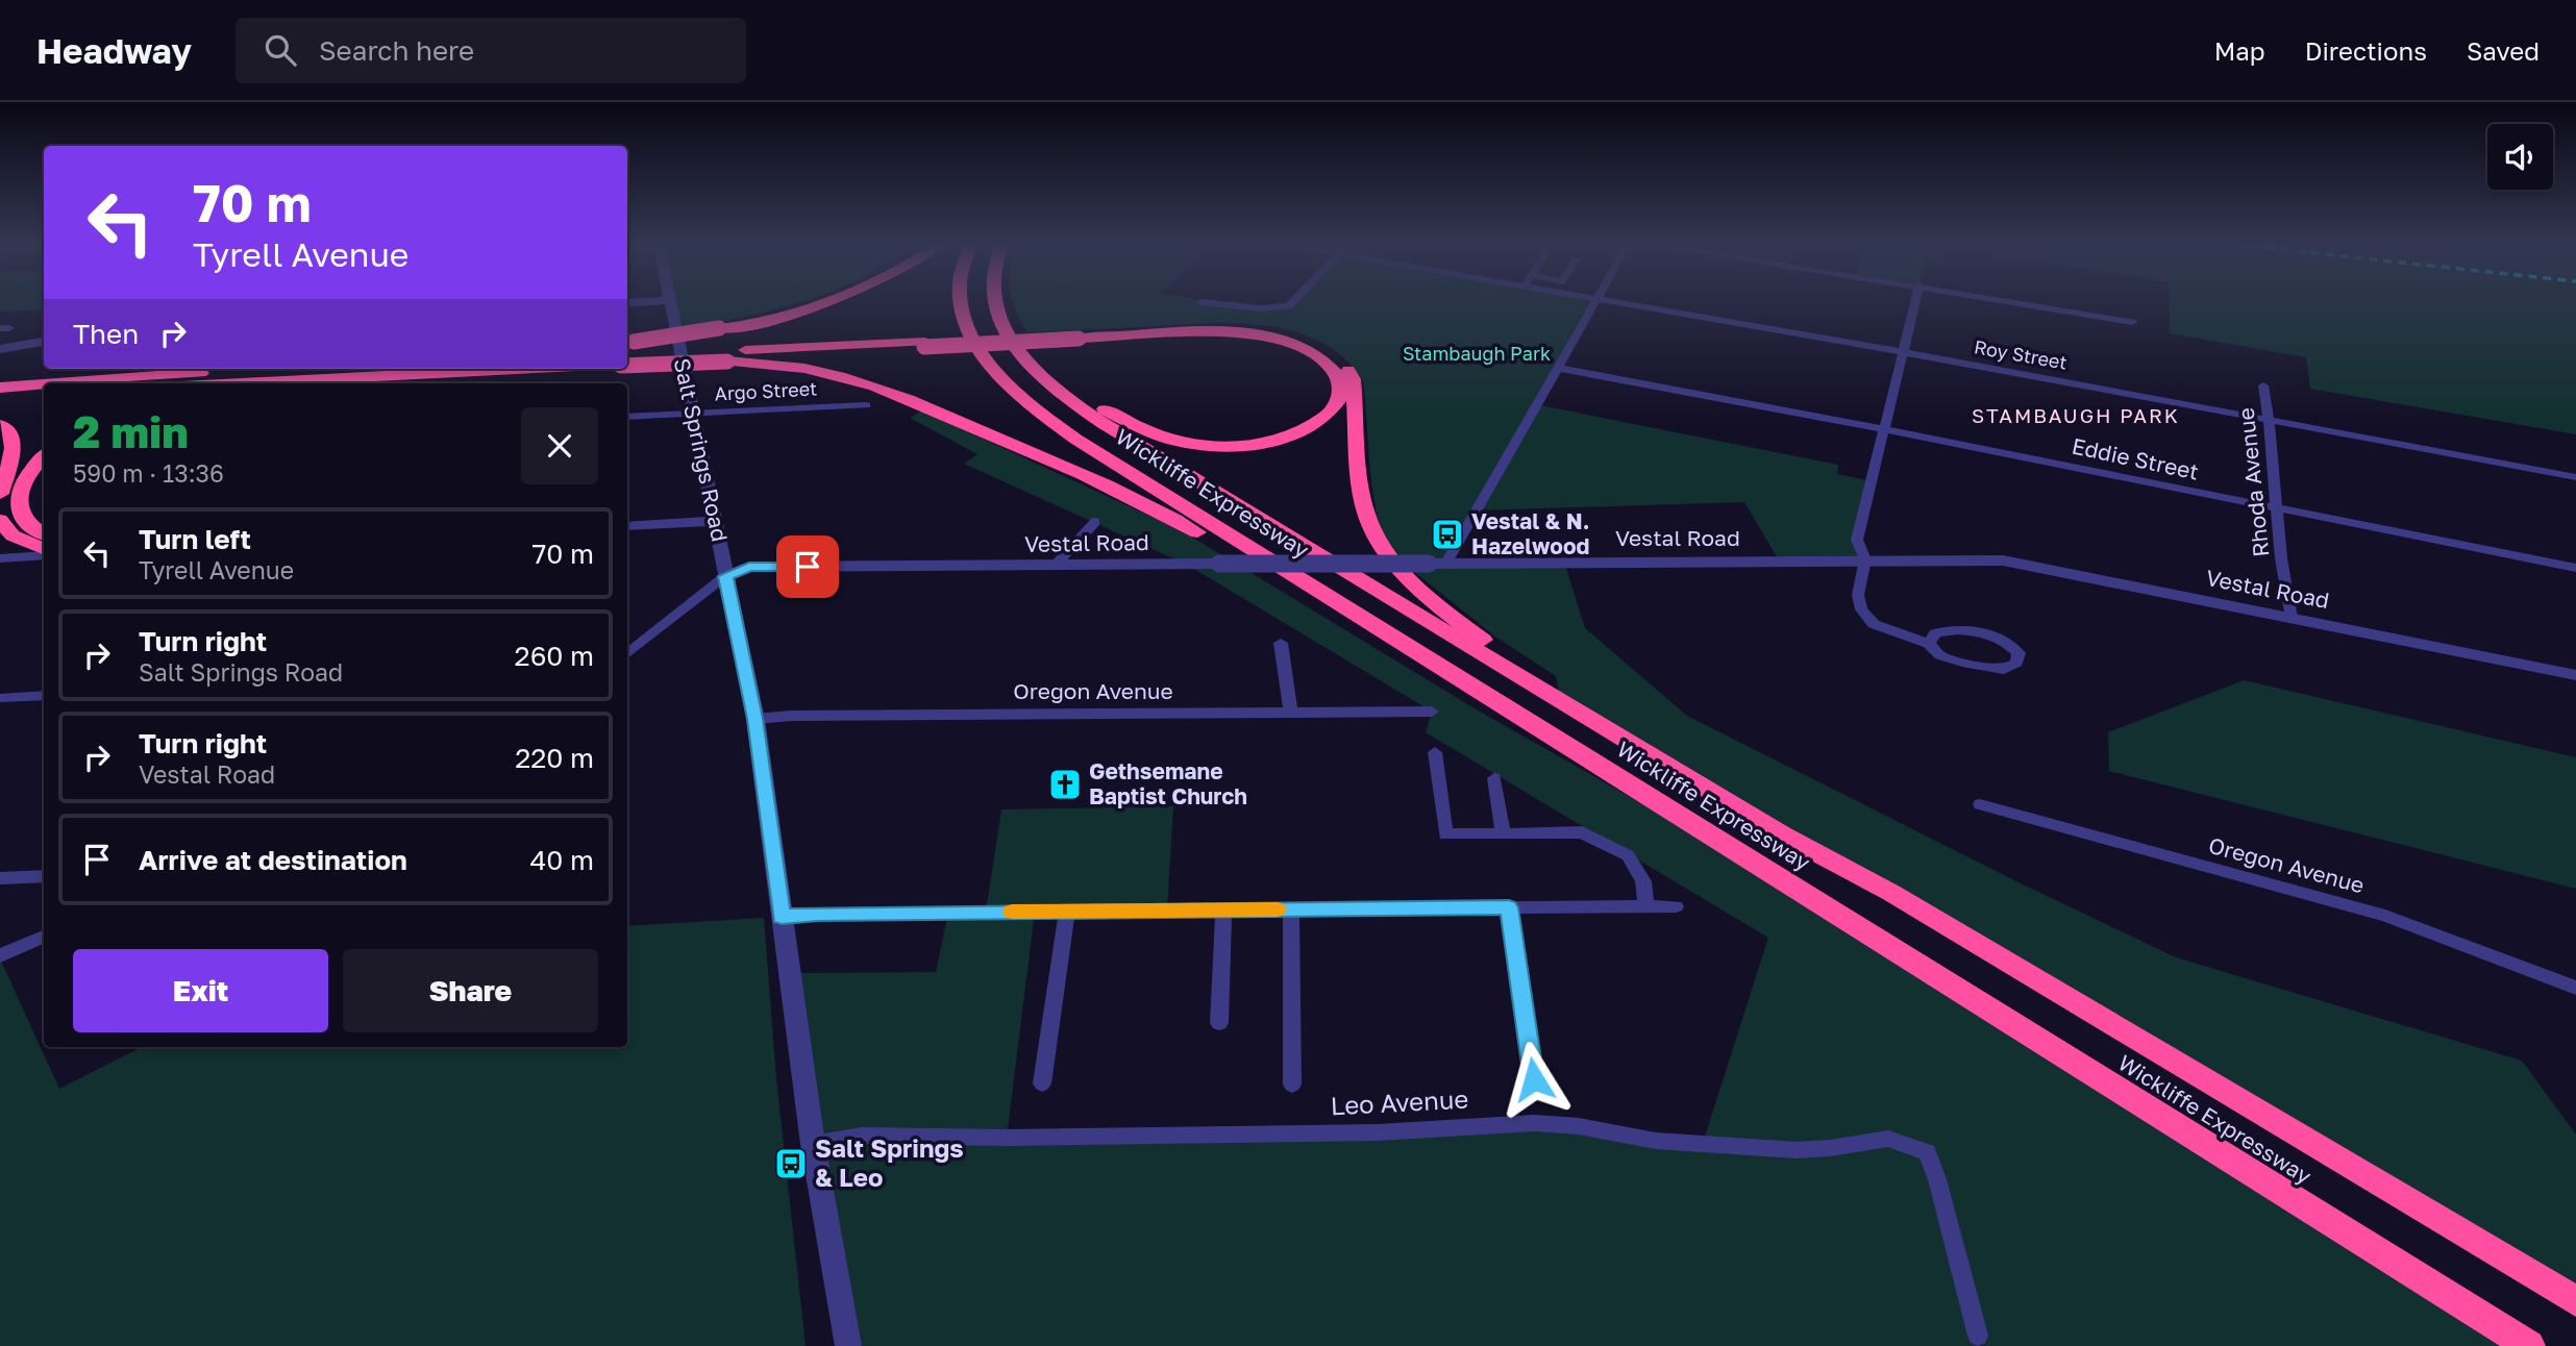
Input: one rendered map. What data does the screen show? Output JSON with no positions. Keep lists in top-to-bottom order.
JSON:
{
  "streets": {
    "highway": ["Wickliffe Expressway"],
    "street": [
      "Roy Street",
      "Argo Street",
      "Salt Springs Road",
      "Eddie Street",
      "Rhoda Avenue",
      "Vestal Road",
      "Oregon Avenue",
      "Leo Avenue"
    ]
  },
  "crossings": [
    ["Roy Street", "Rhoda Avenue"],
    ["Argo Street", "Salt Springs Road"],
    ["Salt Springs Road", "Vestal Road"],
    ["Salt Springs Road", "Oregon Avenue"],
    ["Salt Springs Road", "Leo Avenue"],
    ["Eddie Street", "Rhoda Avenue"],
    ["Rhoda Avenue", "Vestal Road"]
  ],
  "districts": ["STAMBAUGH PARK"],
  "parks": ["Stambaugh Park"],
  "places": {
    "bus stop": ["Vestal & N. Hazelwood", "Salt Springs & Leo"],
    "church": ["Gethsemane Baptist Church"]
  },
  "page": {
    "header": "Headway",
    "search": "Search here",
    "nav": ["Map", "Directions", "Saved"],
    "turn": ["70 m", "Tyrell Avenue"],
    "then": "Then",
    "heading": ["2 min", "590 m · 13:36"],
    "list": [
      {
        "name": "Turn left",
        "note": "Tyrell Avenue",
        "value": "70 m"
      },
      {
        "name": "Turn right",
        "note": "Salt Springs Road",
        "value": "260 m"
      },
      {
        "name": "Turn right",
        "note": "Vestal Road",
        "value": "220 m"
      },
      {
        "name": "Arrive at destination",
        "value": "40 m"
      }
    ],
    "buttons": ["Exit", "Share"]
  }
}
